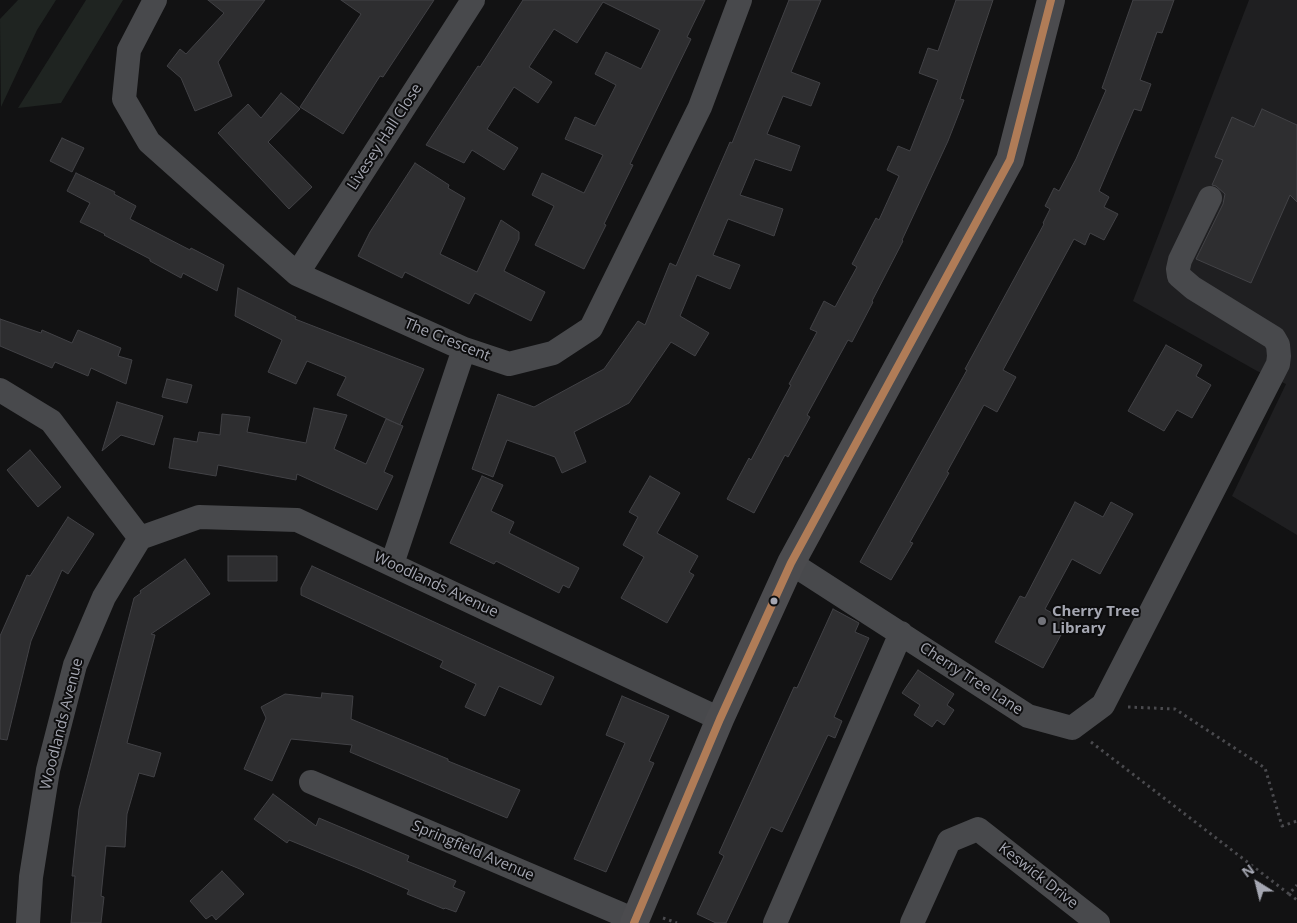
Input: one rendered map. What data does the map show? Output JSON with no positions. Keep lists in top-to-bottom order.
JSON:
{
  "streets": {
    "street": [
      "Livesey Hall Close",
      "The Crescent",
      "Woodlands Avenue",
      "Cherry Tree Lane",
      "Springfield Avenue",
      "Keswick Drive"
    ]
  },
  "crossings": [
    ["Livesey Hall Close", "The Crescent"]
  ],
  "places": ["Cherry Tree Library"],
  "north": "top left"
}
